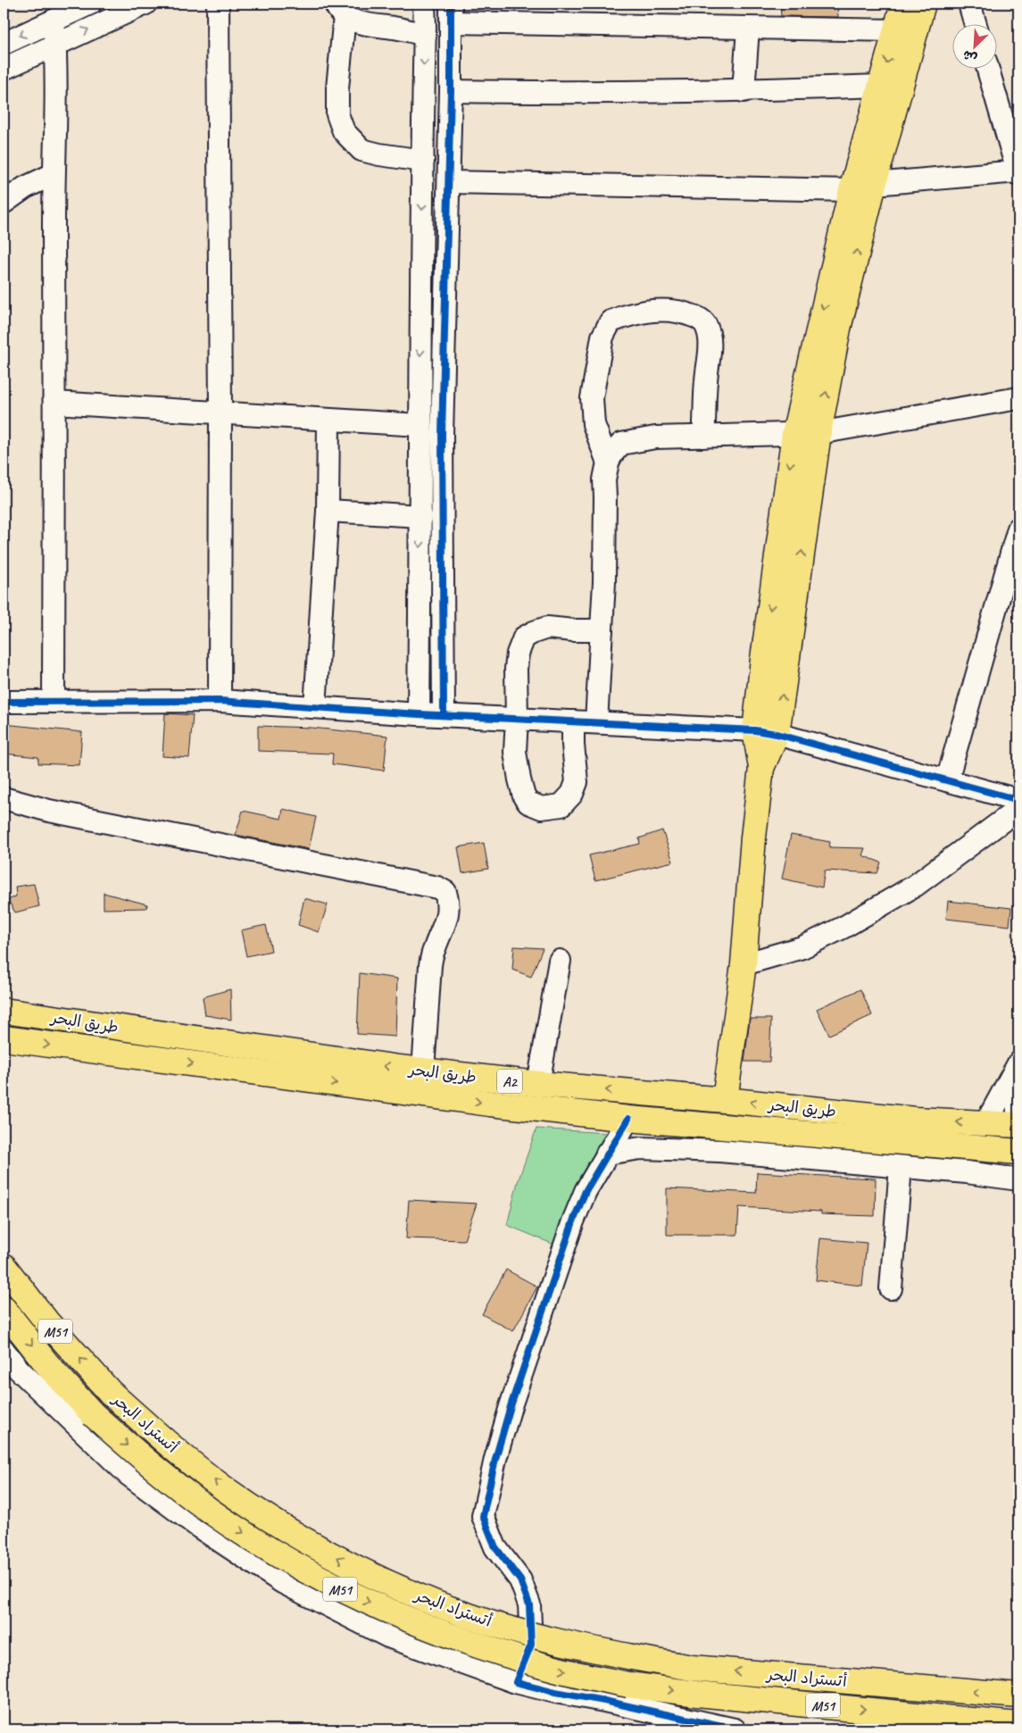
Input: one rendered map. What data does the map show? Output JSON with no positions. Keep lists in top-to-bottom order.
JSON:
{
  "streets": {
    "main road": [
      "طريق البحر",
      "A2",
      "M51",
      "أتستراد البحر"
    ]
  },
  "north": "bottom left"
}
